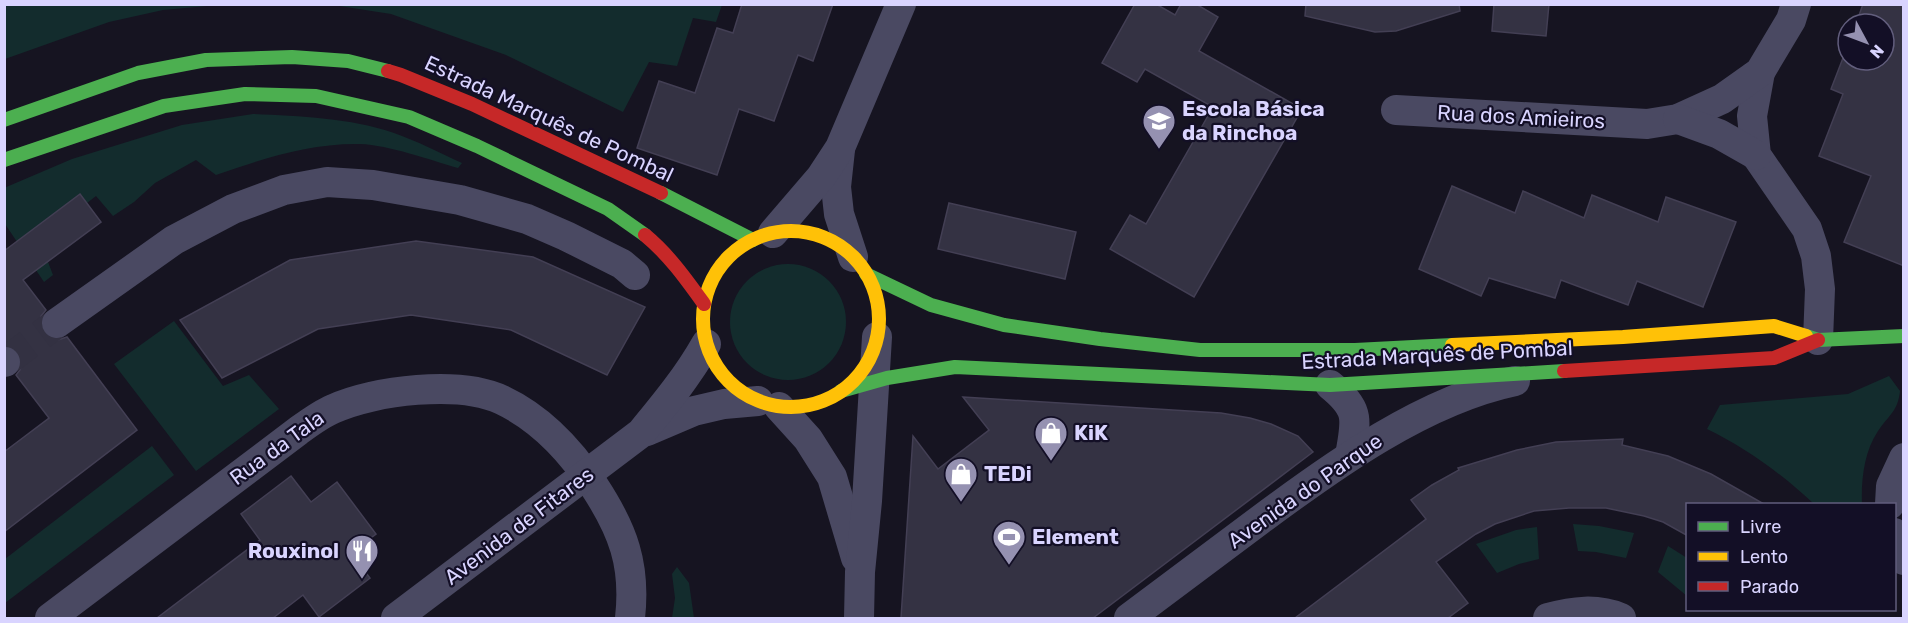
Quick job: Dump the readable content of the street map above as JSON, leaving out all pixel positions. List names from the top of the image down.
{
  "streets": {
    "street": [
      "Rua dos Amieiros",
      "Estrada Marquês de Pombal",
      "Rua da Tala",
      "Avenida do Parque",
      "Avenida de Fitares"
    ]
  },
  "crossings": [
    ["Estrada Marquês de Pombal", "Avenida do Parque"],
    ["Estrada Marquês de Pombal", "Avenida de Fitares"],
    ["Rua da Tala", "Avenida de Fitares"]
  ],
  "places": {
    "school or university": ["Escola Básica da Rinchoa"],
    "shop": ["KiK", "TEDi"],
    "sports": ["Element"],
    "restaurant": ["Rouxinol"]
  },
  "legend": ["Livre", "Lento", "Parado"],
  "north": "bottom right"
}
